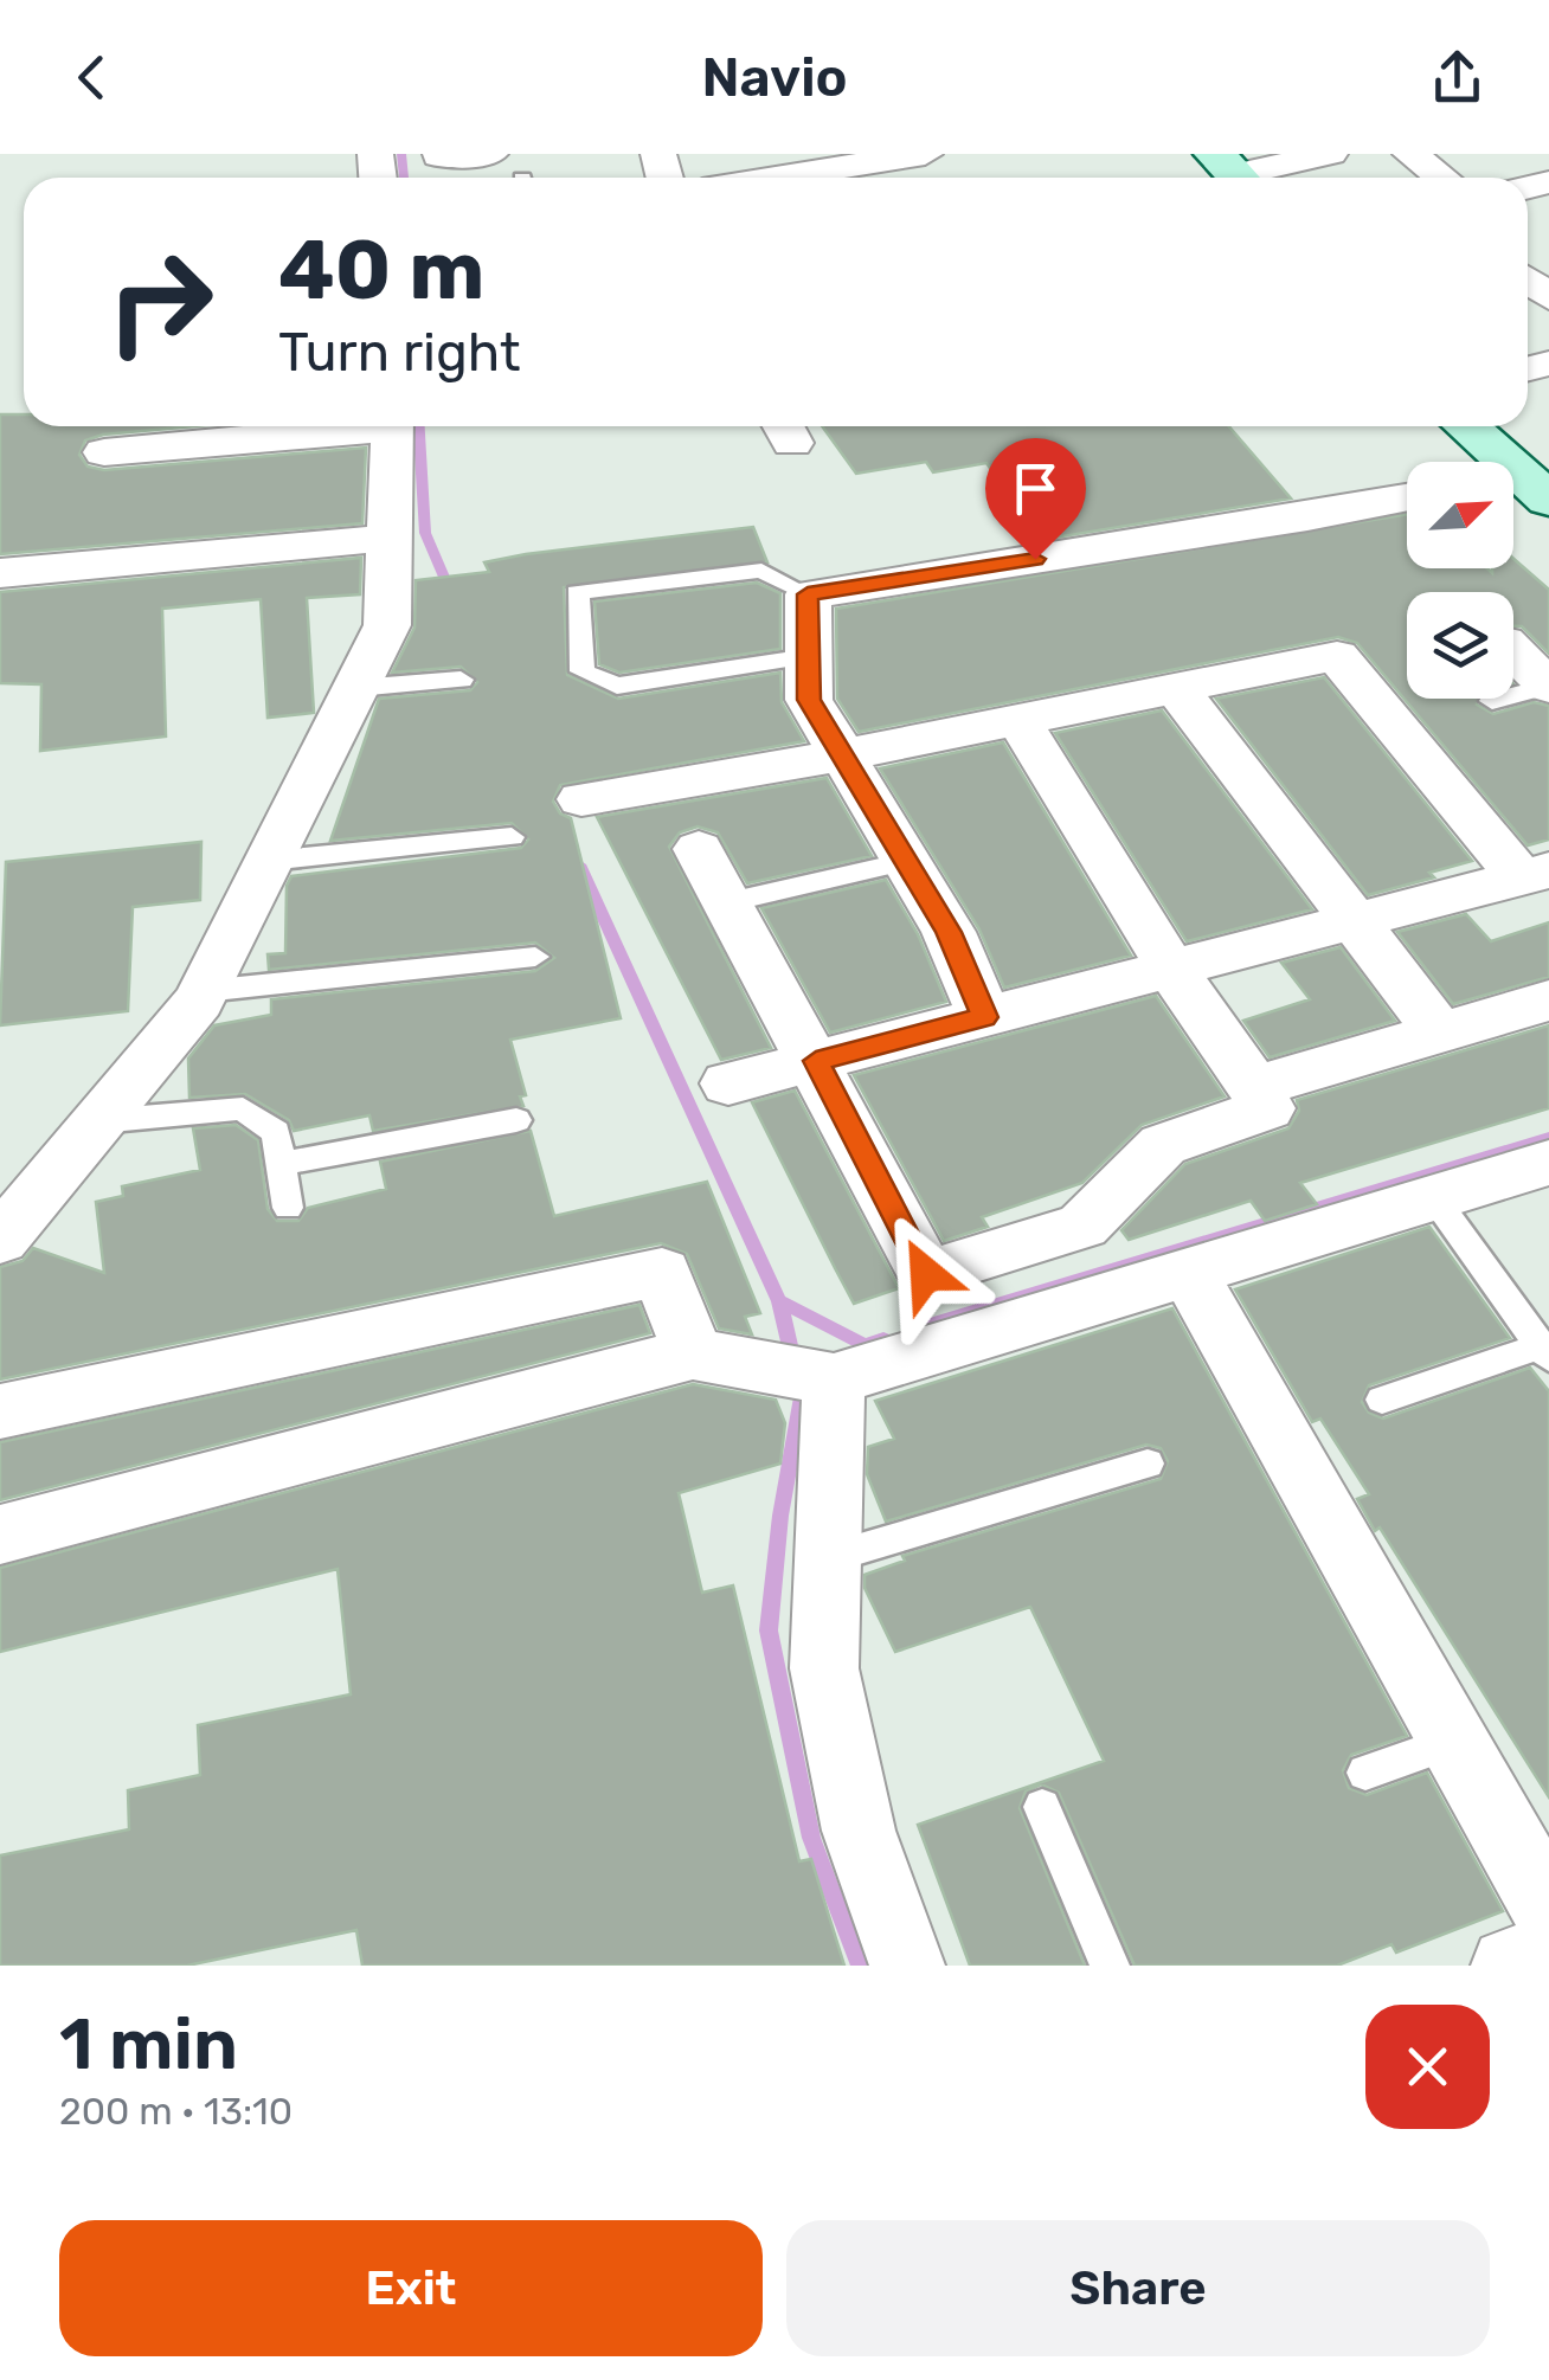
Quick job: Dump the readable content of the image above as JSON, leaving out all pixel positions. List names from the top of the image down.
{
  "north": "top right",
  "page": {
    "header": "Navio",
    "turn": ["40 m", "Turn right"],
    "heading": ["1 min", "200 m · 13:10"],
    "buttons": ["Exit", "Share"]
  }
}
